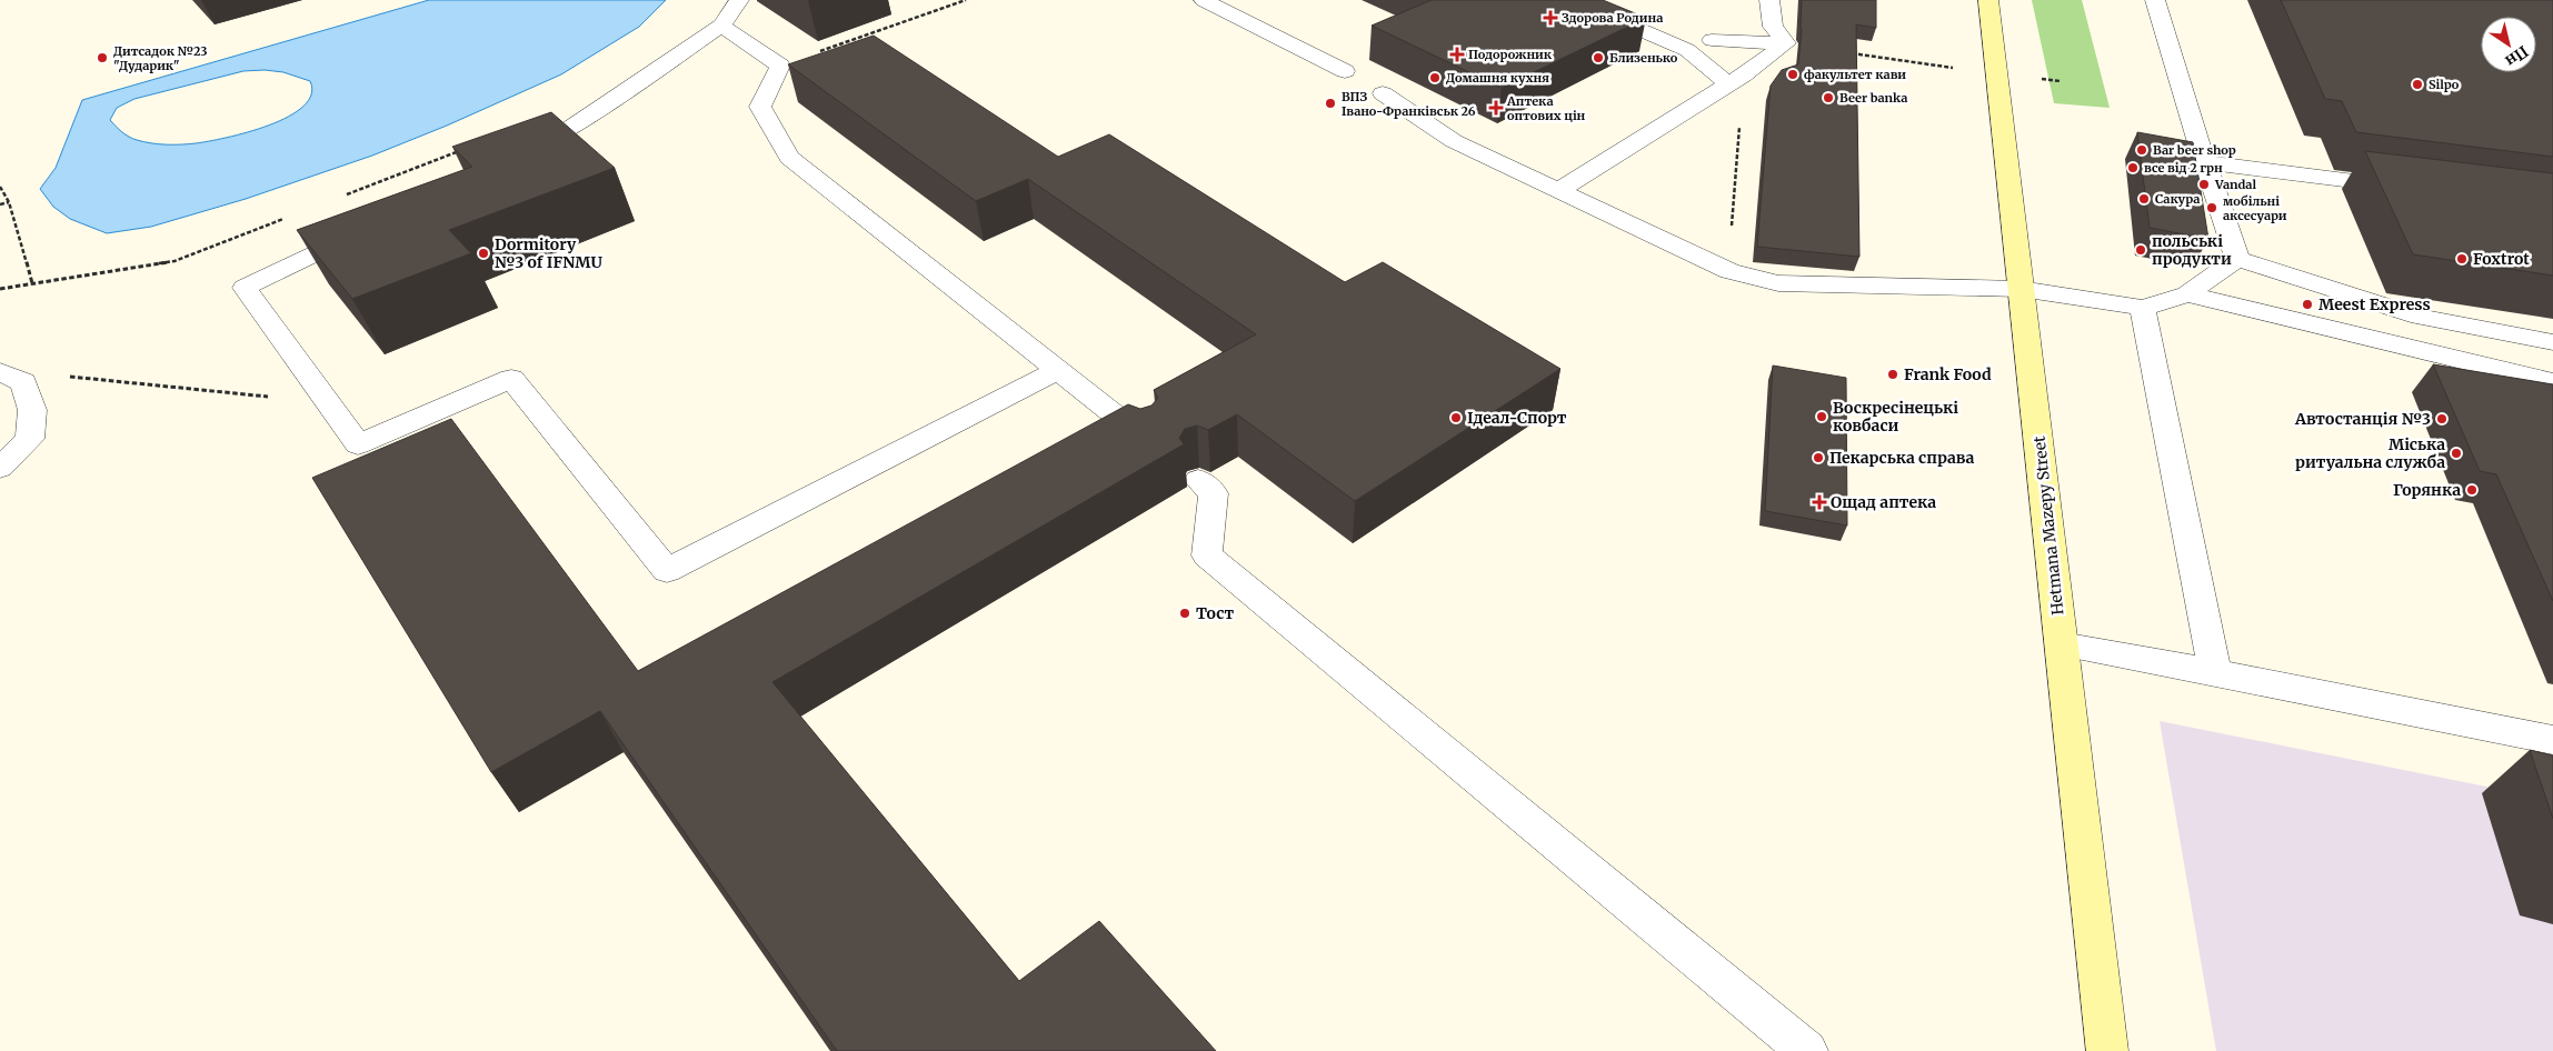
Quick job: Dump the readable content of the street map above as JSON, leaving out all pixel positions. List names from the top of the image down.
{
  "streets": {
    "main road": ["Hetmana Mazepy Street"]
  },
  "places": {
    "health": [
      "Здорова Родина",
      "Подорожник",
      "Аптека оптових цін",
      "Ощад аптека"
    ],
    "other": [
      "Дитсадок №23 \"Дударик\"",
      "Близенько",
      "факультет кави",
      "Домашня кухня",
      "Silpo",
      "Beer banka",
      "ВПЗ Івано-Франківськ 26",
      "Bar beer shop",
      "все від 2 грн",
      "Vandal",
      "Сакура",
      "мобільні аксесуари",
      "польські продукти",
      "Dormitory №3 of IFNMU",
      "Foxtrot",
      "Meest Express",
      "Frank Food",
      "Воскресінецькі ковбаси",
      "Ідеал-Спорт",
      "Автостанція №3",
      "Міська ритуальна служба",
      "Пекарська справа",
      "Горянка",
      "Тост"
    ]
  },
  "north": "bottom right"
}
